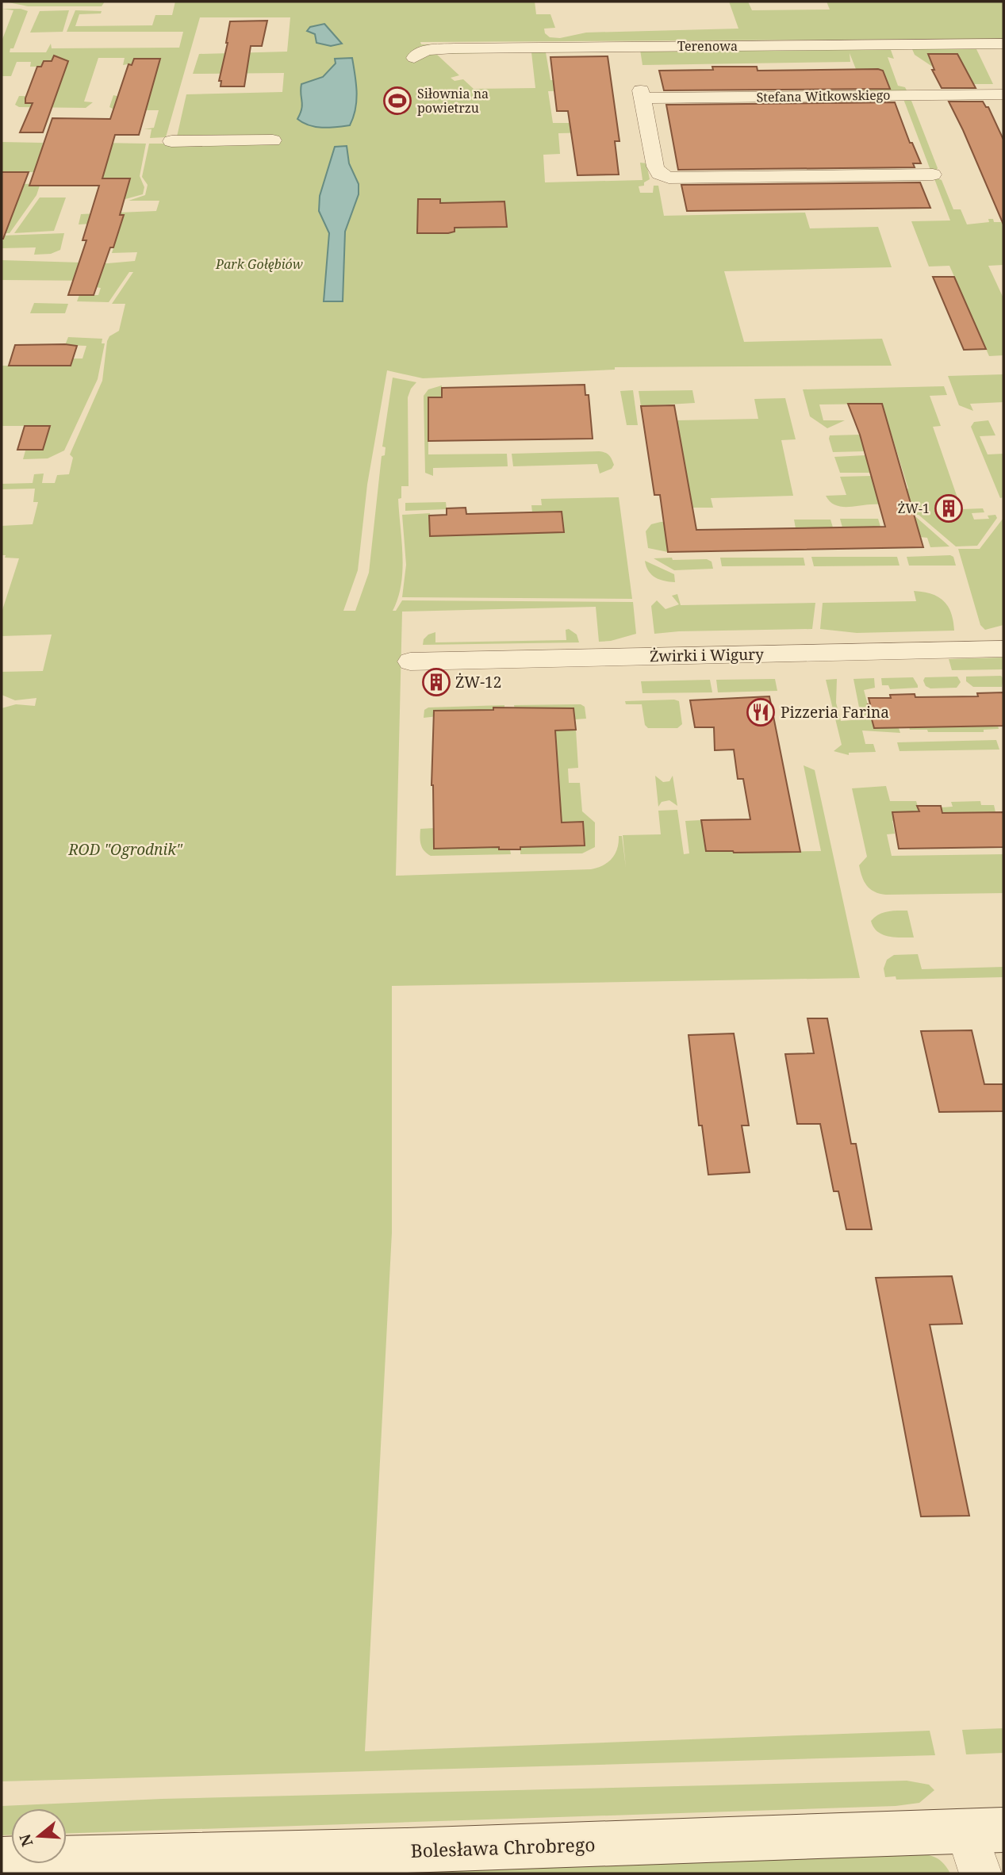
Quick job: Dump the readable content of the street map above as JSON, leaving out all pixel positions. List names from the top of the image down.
{
  "streets": {
    "street": [
      "Terenowa",
      "Stefana Witkowskiego",
      "Żwirki i Wigury",
      "Bolesława Chrobrego"
    ]
  },
  "parks": ["Park Gołębiów", "ROD \"Ogrodnik\""],
  "places": {
    "sports": ["Siłownia na powietrzu"],
    "building": ["ŻW-1", "ŻW-12"],
    "restaurant": ["Pizzeria Farina"]
  },
  "north": "left"
}
